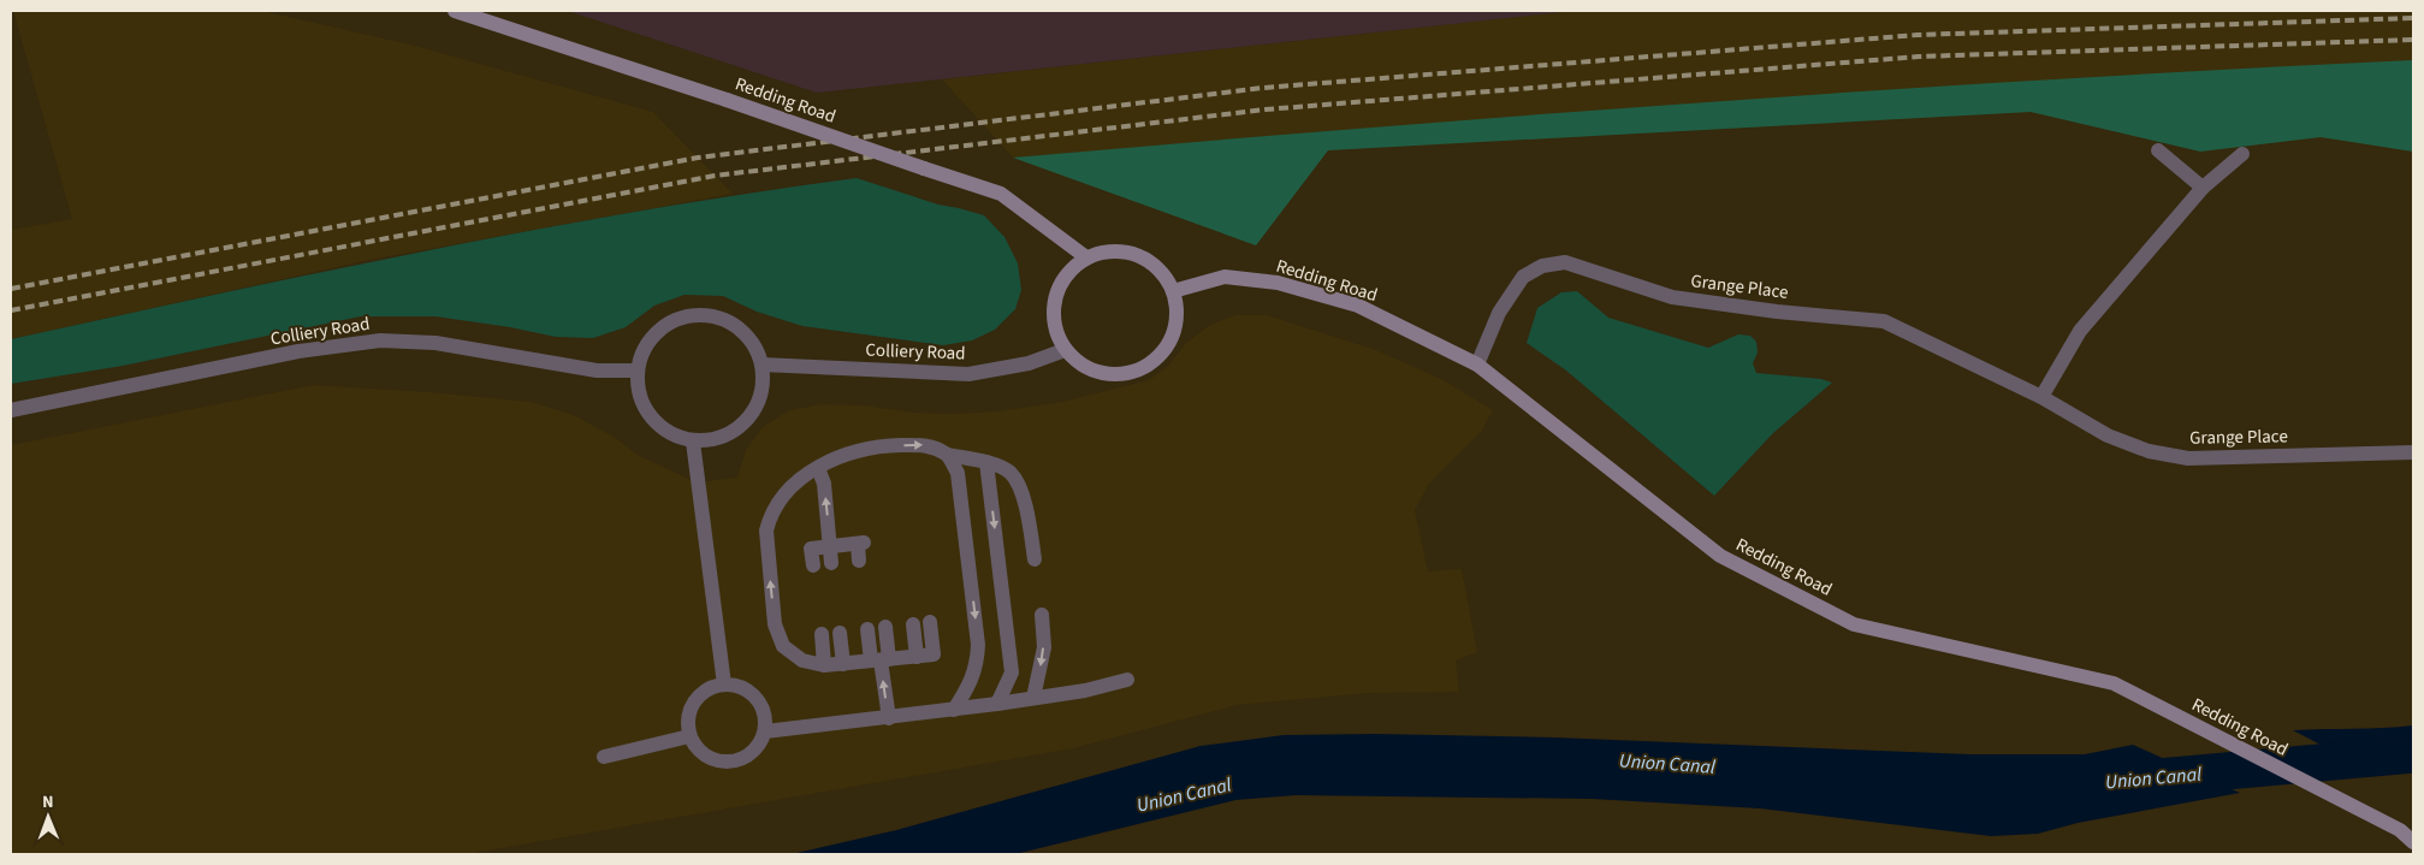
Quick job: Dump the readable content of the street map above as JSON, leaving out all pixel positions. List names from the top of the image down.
{
  "streets": {
    "main road": ["Redding Road"],
    "street": ["Grange Place", "Colliery Road"]
  },
  "crossings": [
    ["Redding Road", "Grange Place"],
    ["Redding Road", "Colliery Road"]
  ],
  "water": ["Union Canal"],
  "north": "top"
}
